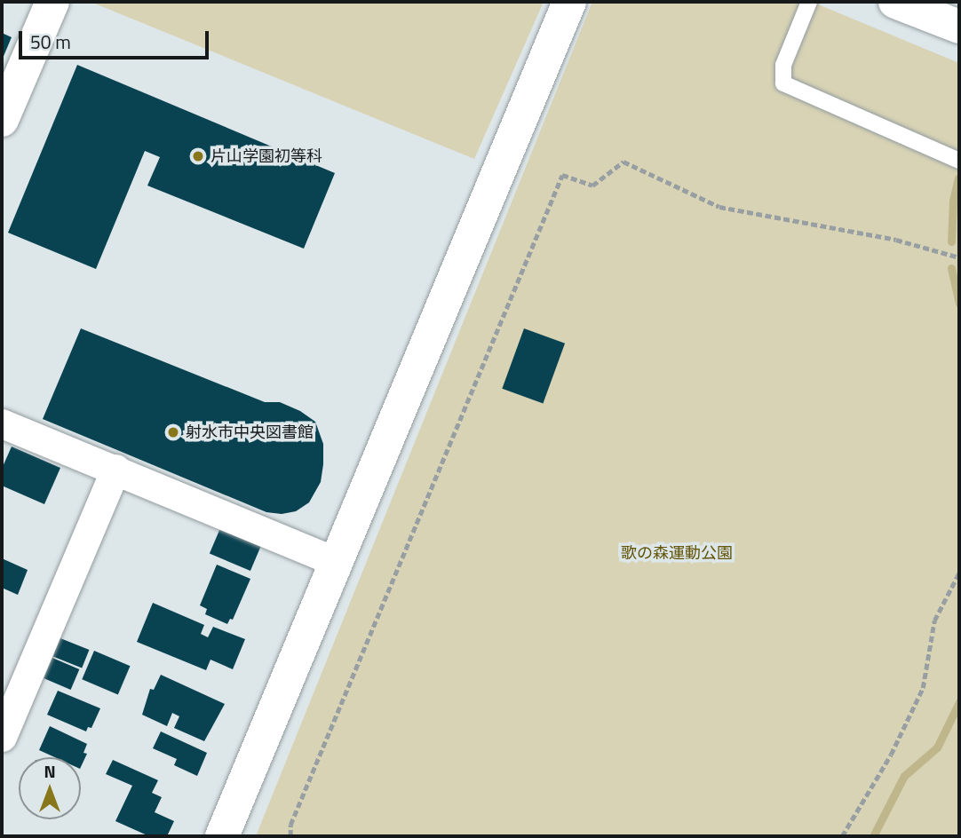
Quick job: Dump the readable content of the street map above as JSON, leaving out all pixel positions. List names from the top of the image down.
{
  "parks": ["歌の森運動公園"],
  "places": ["片山学園初等科", "射水市中央図書館"],
  "scale_bar": "50 m",
  "north": "top"
}
